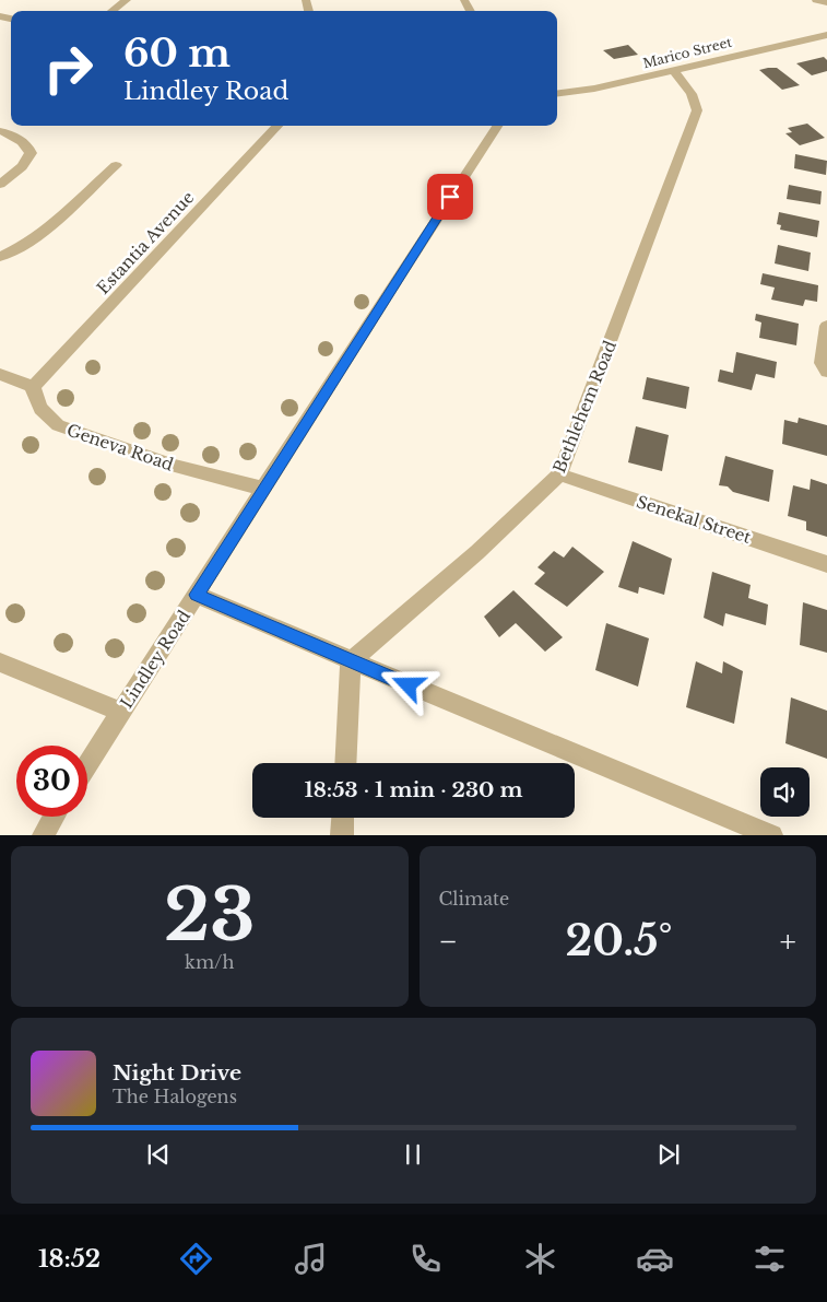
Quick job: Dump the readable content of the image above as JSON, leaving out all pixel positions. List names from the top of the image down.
{
  "streets": {
    "street": [
      "Marico Street",
      "Estantia Avenue",
      "Bethlehem Road",
      "Geneva Road",
      "Senekal Street",
      "Lindley Road"
    ]
  },
  "crossings": [
    ["Marico Street", "Bethlehem Road"],
    ["Estantia Avenue", "Geneva Road"],
    ["Bethlehem Road", "Senekal Street"],
    ["Geneva Road", "Lindley Road"]
  ],
  "page": {
    "turn": ["60 m", "Lindley Road"],
    "limit": "30",
    "trip": "18:53 · 1 min · 230 m",
    "tile": [
      ["23", "km/h"],
      "Climate"
    ],
    "heat": ["−", "20.5°", "+"],
    "song": ["Night Drive", "The Halogens"],
    "tabs": "18:52"
  }
}
